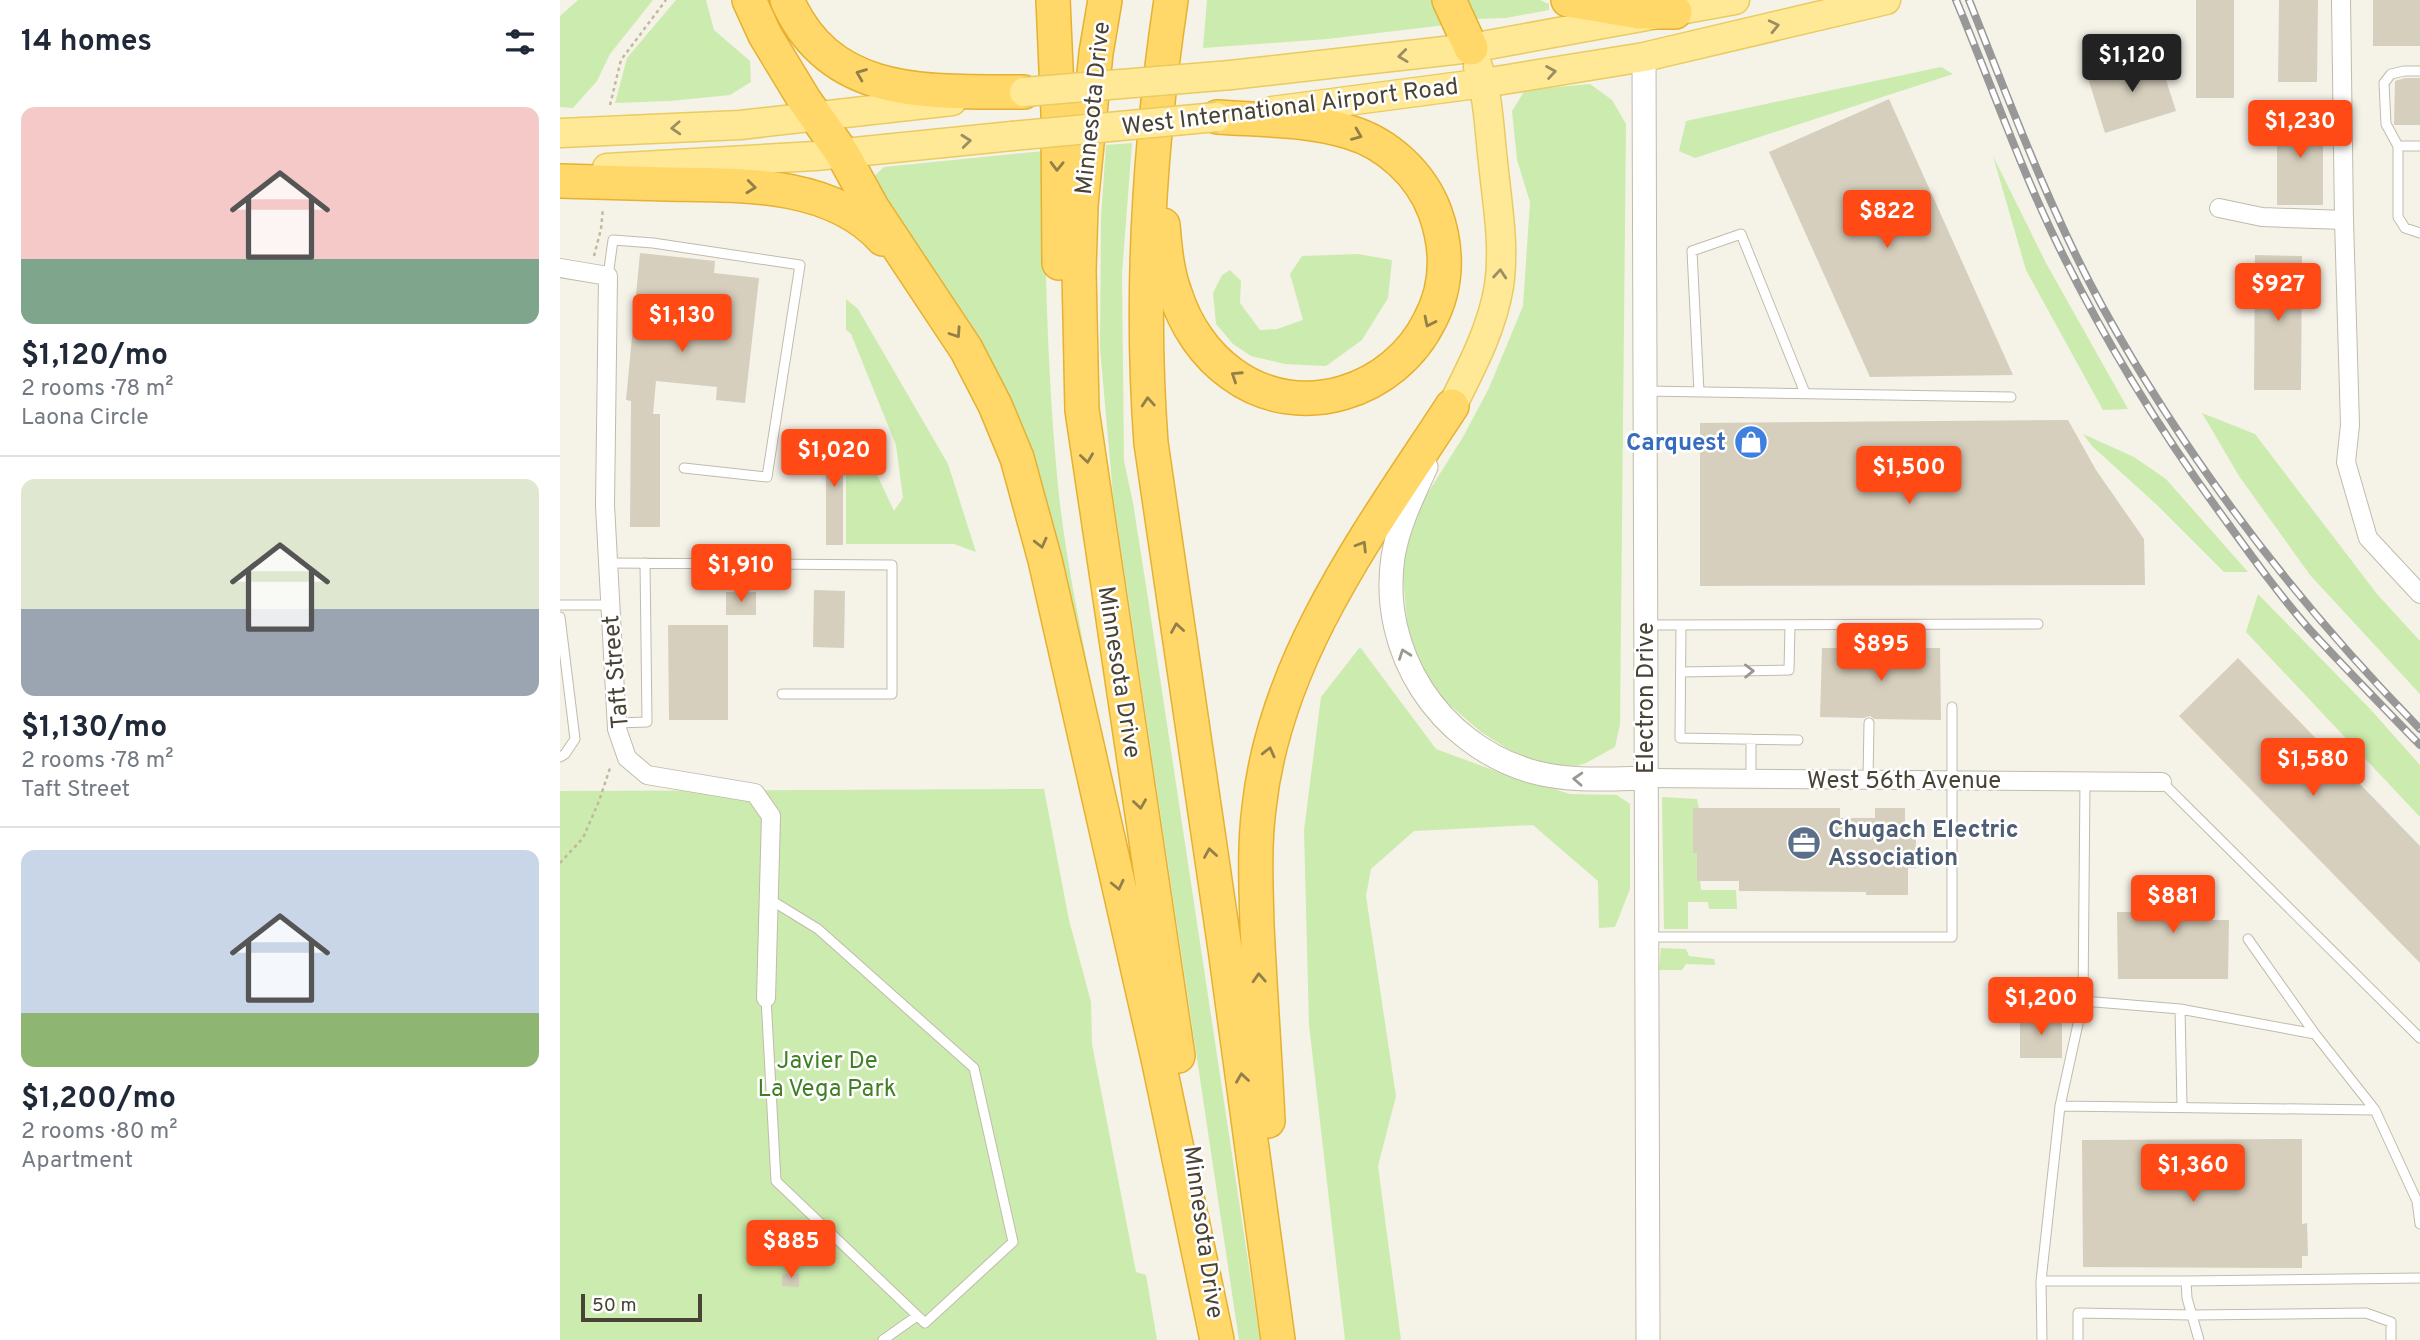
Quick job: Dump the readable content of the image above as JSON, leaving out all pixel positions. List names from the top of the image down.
{
  "streets": {
    "highway": ["Minnesota Drive"],
    "main road": ["West International Airport Road"],
    "street": ["Taft Street", "Electron Drive", "West 56th Avenue"]
  },
  "crossings": [
    ["West International Airport Road", "Electron Drive"],
    ["Electron Drive", "West 56th Avenue"]
  ],
  "parks": ["Javier De La Vega Park"],
  "places": {
    "shop": ["Carquest"],
    "office": ["Chugach Electric Association"]
  },
  "scale_bar": "50 m",
  "page": {
    "heading": "14 homes",
    "price": [
      "$1,120",
      "$1,230",
      "$822",
      "$927",
      "$1,130",
      "$1,020",
      "$1,500",
      "$1,910",
      "$895",
      "$1,580",
      "$881",
      "$1,200",
      "$1,360",
      "$885"
    ],
    "list": [
      {
        "name": "$1,120/mo",
        "note": "2 rooms · 78 m² · Laona Circle"
      },
      {
        "name": "$1,130/mo",
        "note": "2 rooms · 78 m² · Taft Street"
      },
      {
        "name": "$1,200/mo",
        "note": "2 rooms · 80 m² · Apartment"
      }
    ],
    "scale": "50 m"
  }
}
